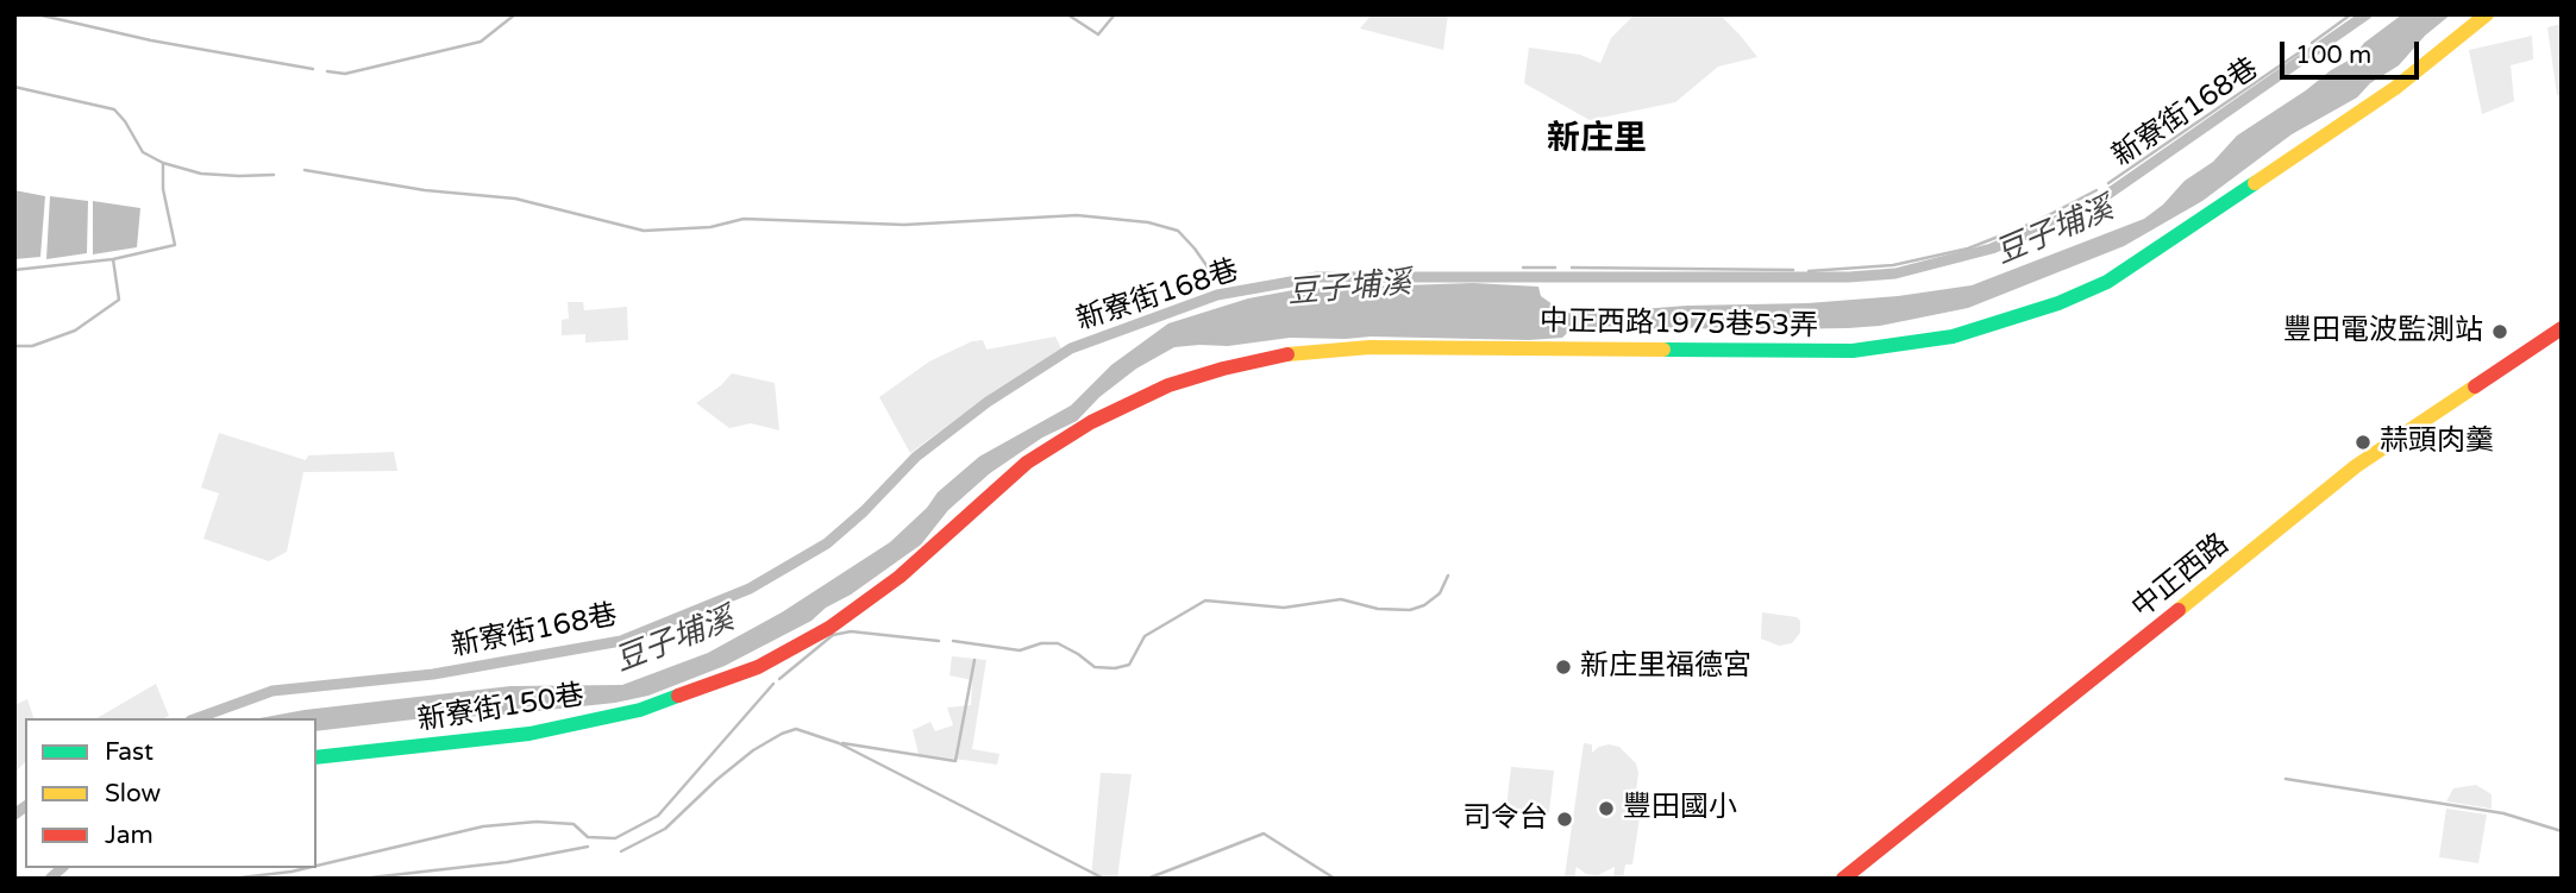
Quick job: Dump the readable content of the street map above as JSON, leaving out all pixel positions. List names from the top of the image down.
{
  "streets": {
    "street": [
      "新寮街168巷",
      "中正西路1975巷53弄",
      "中正西路",
      "新寮街150巷"
    ]
  },
  "crossings": [
    ["中正西路1975巷53弄", "新寮街150巷"]
  ],
  "districts": ["新庄里"],
  "water": ["豆子埔溪"],
  "places": [
    "豐田電波監測站",
    "蒜頭肉羹",
    "新庄里福德宮",
    "豐田國小",
    "司令台"
  ],
  "legend": ["Fast", "Slow", "Jam"],
  "scale_bar": "100 m"
}
